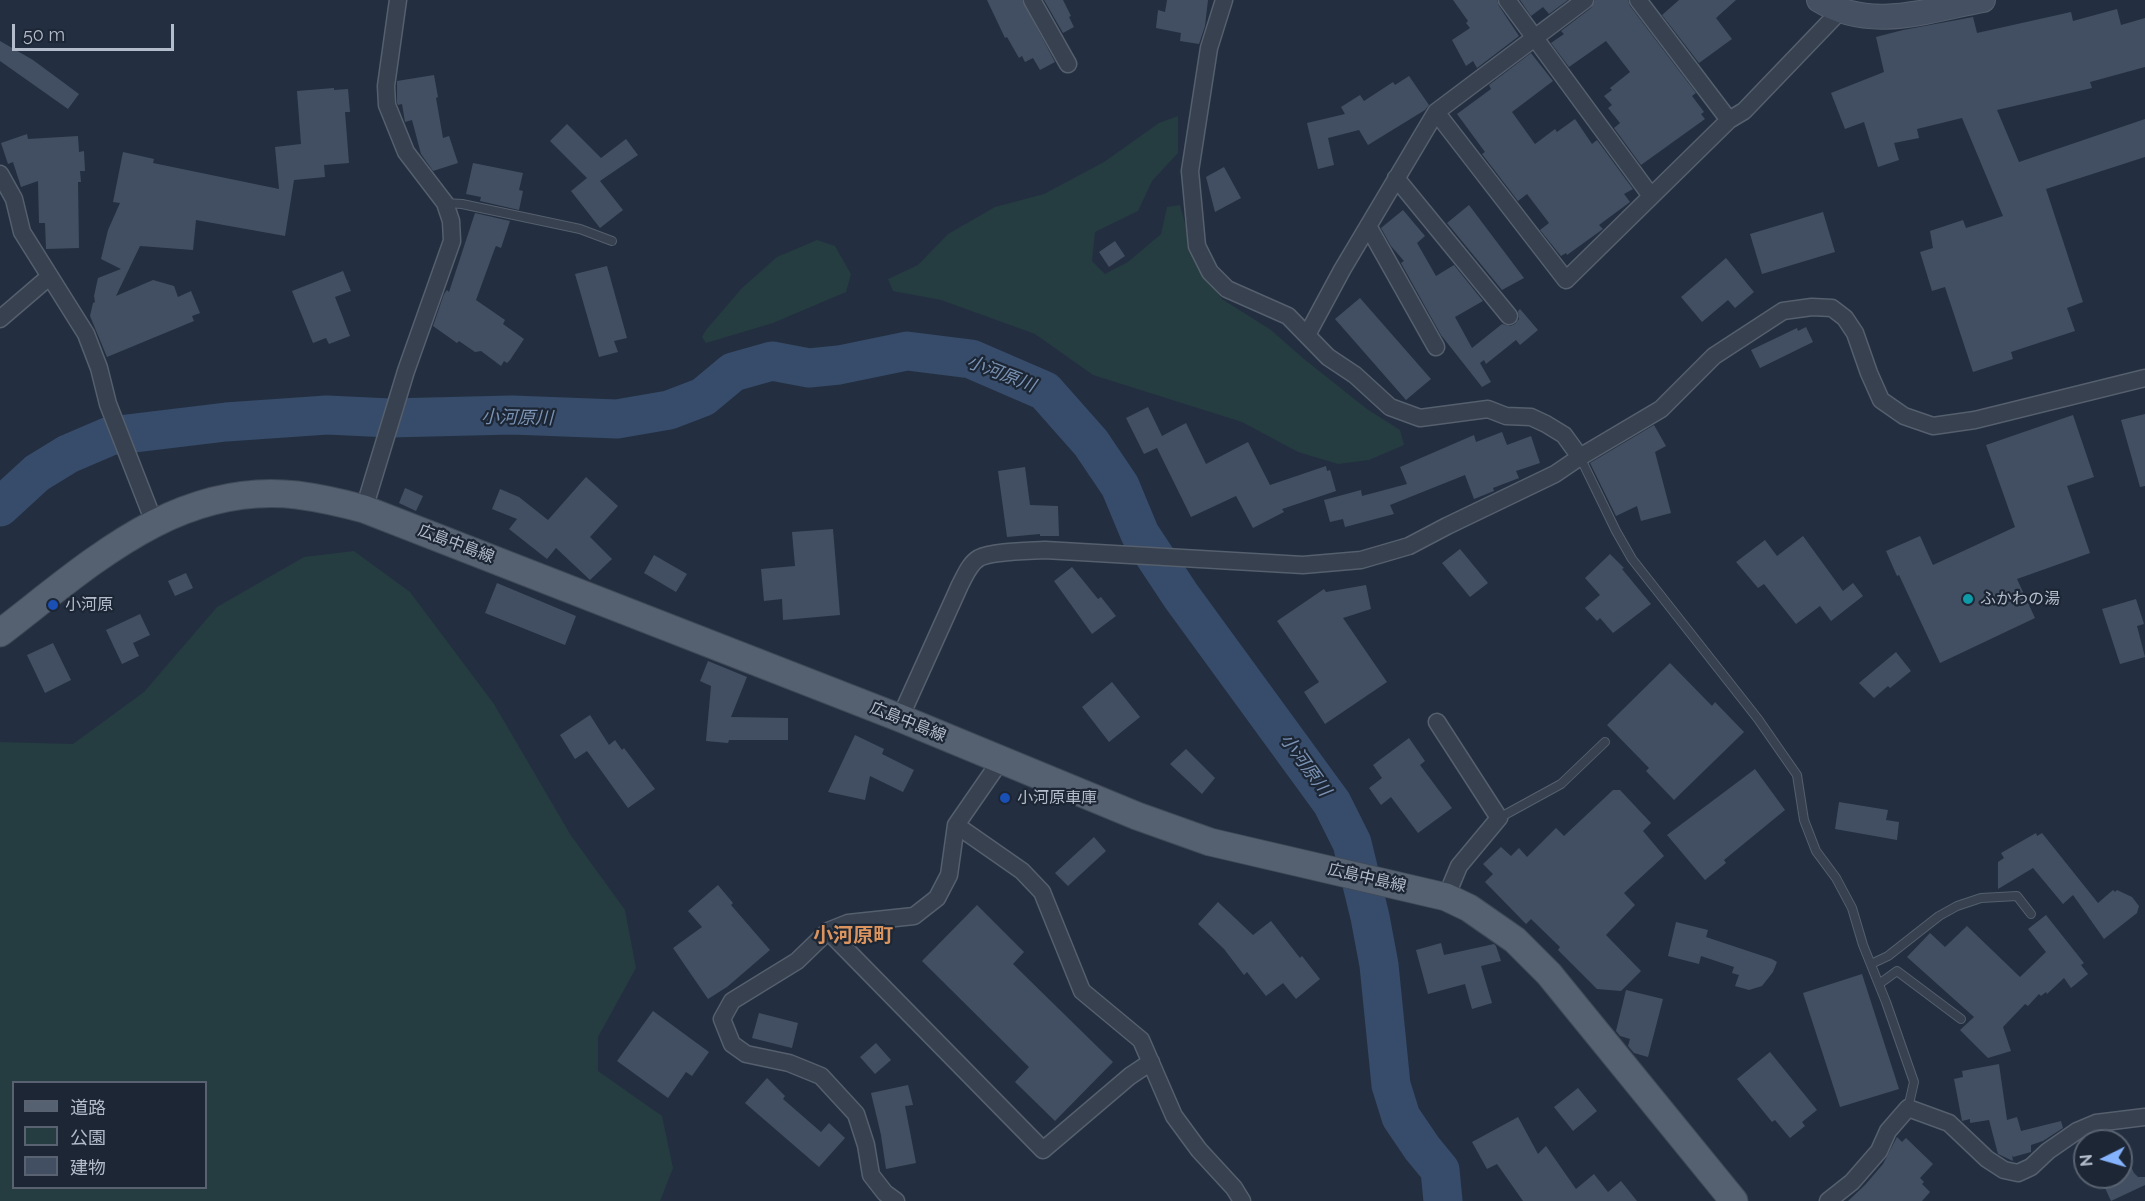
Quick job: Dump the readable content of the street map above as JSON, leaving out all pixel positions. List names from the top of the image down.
{
  "streets": {
    "main road": ["広島中島線"]
  },
  "districts": ["小河原町"],
  "water": ["小河原川"],
  "places": ["ふかわの湯", "小河原", "小河原車庫"],
  "legend": ["道路", "公園", "建物"],
  "scale_bar": "50 m",
  "north": "left"
}
